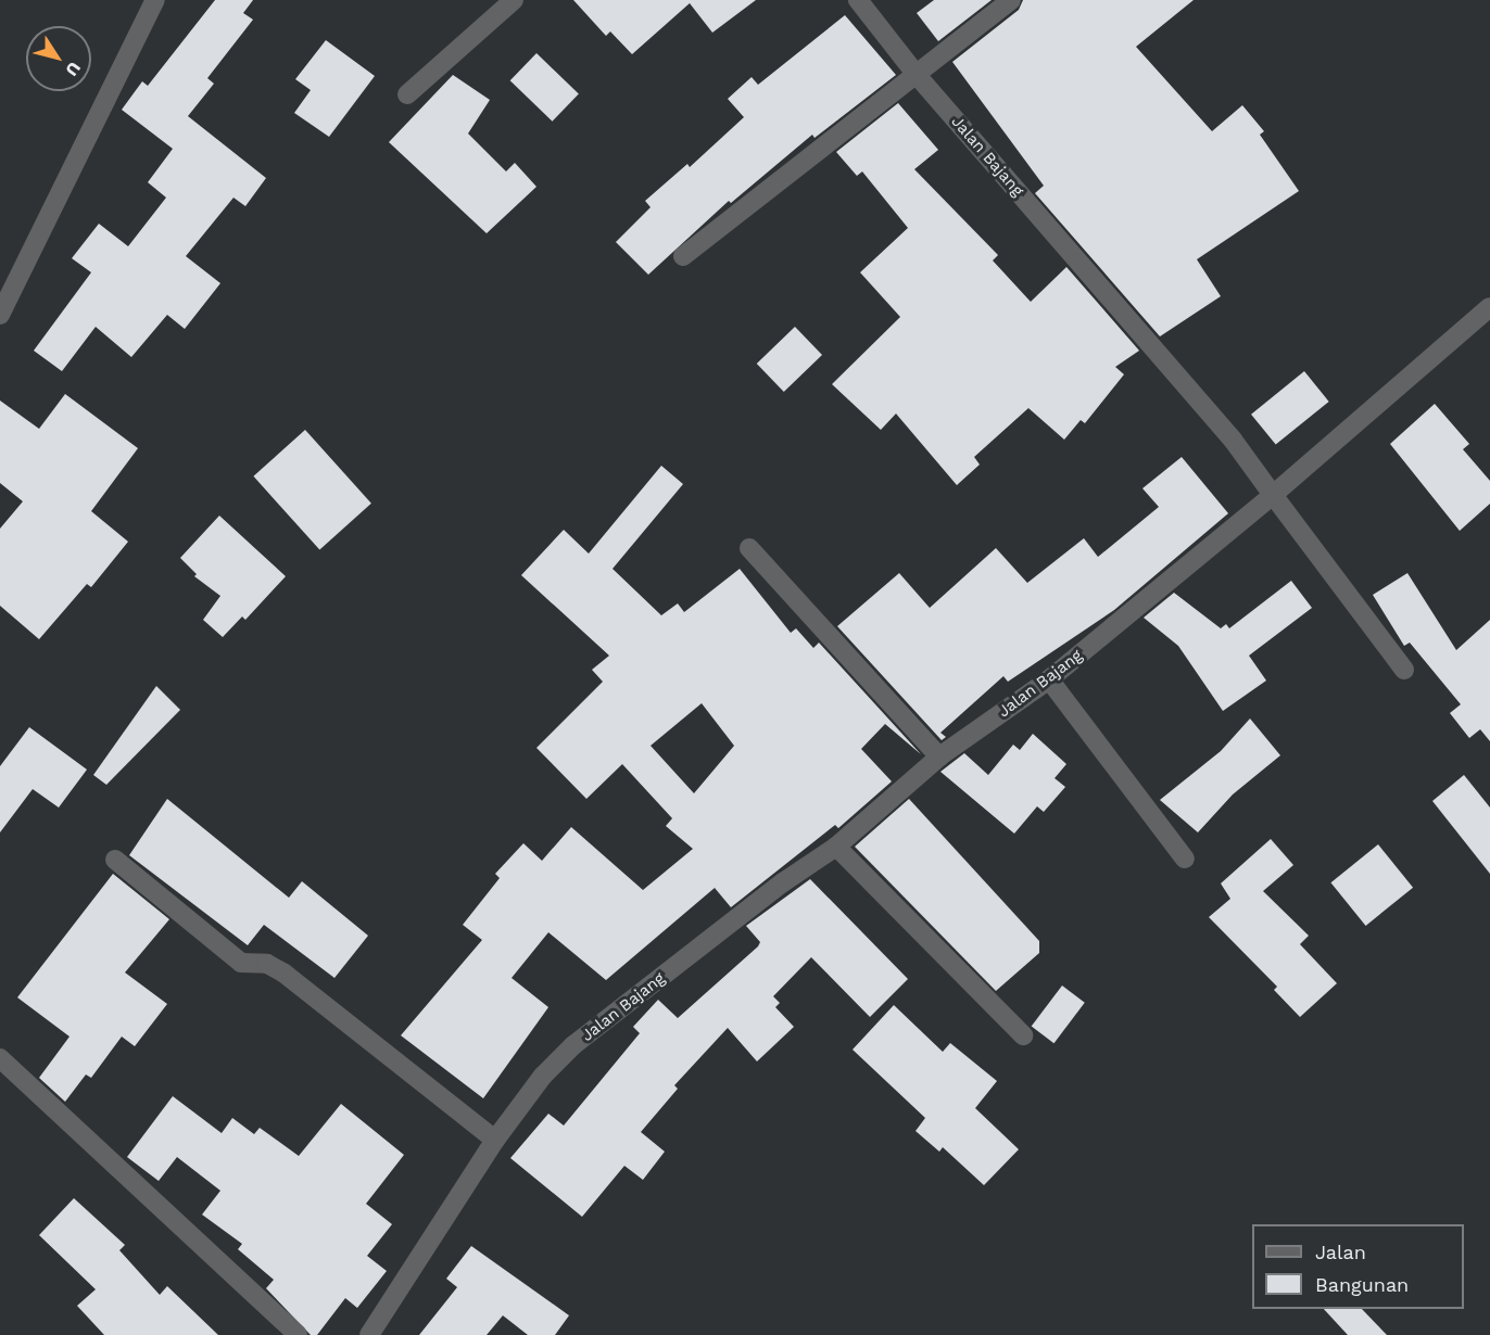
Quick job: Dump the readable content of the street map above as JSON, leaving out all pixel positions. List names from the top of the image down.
{
  "streets": {
    "street": ["Jalan Bajang"]
  },
  "legend": ["Jalan", "Bangunan"],
  "north": "bottom right"
}
